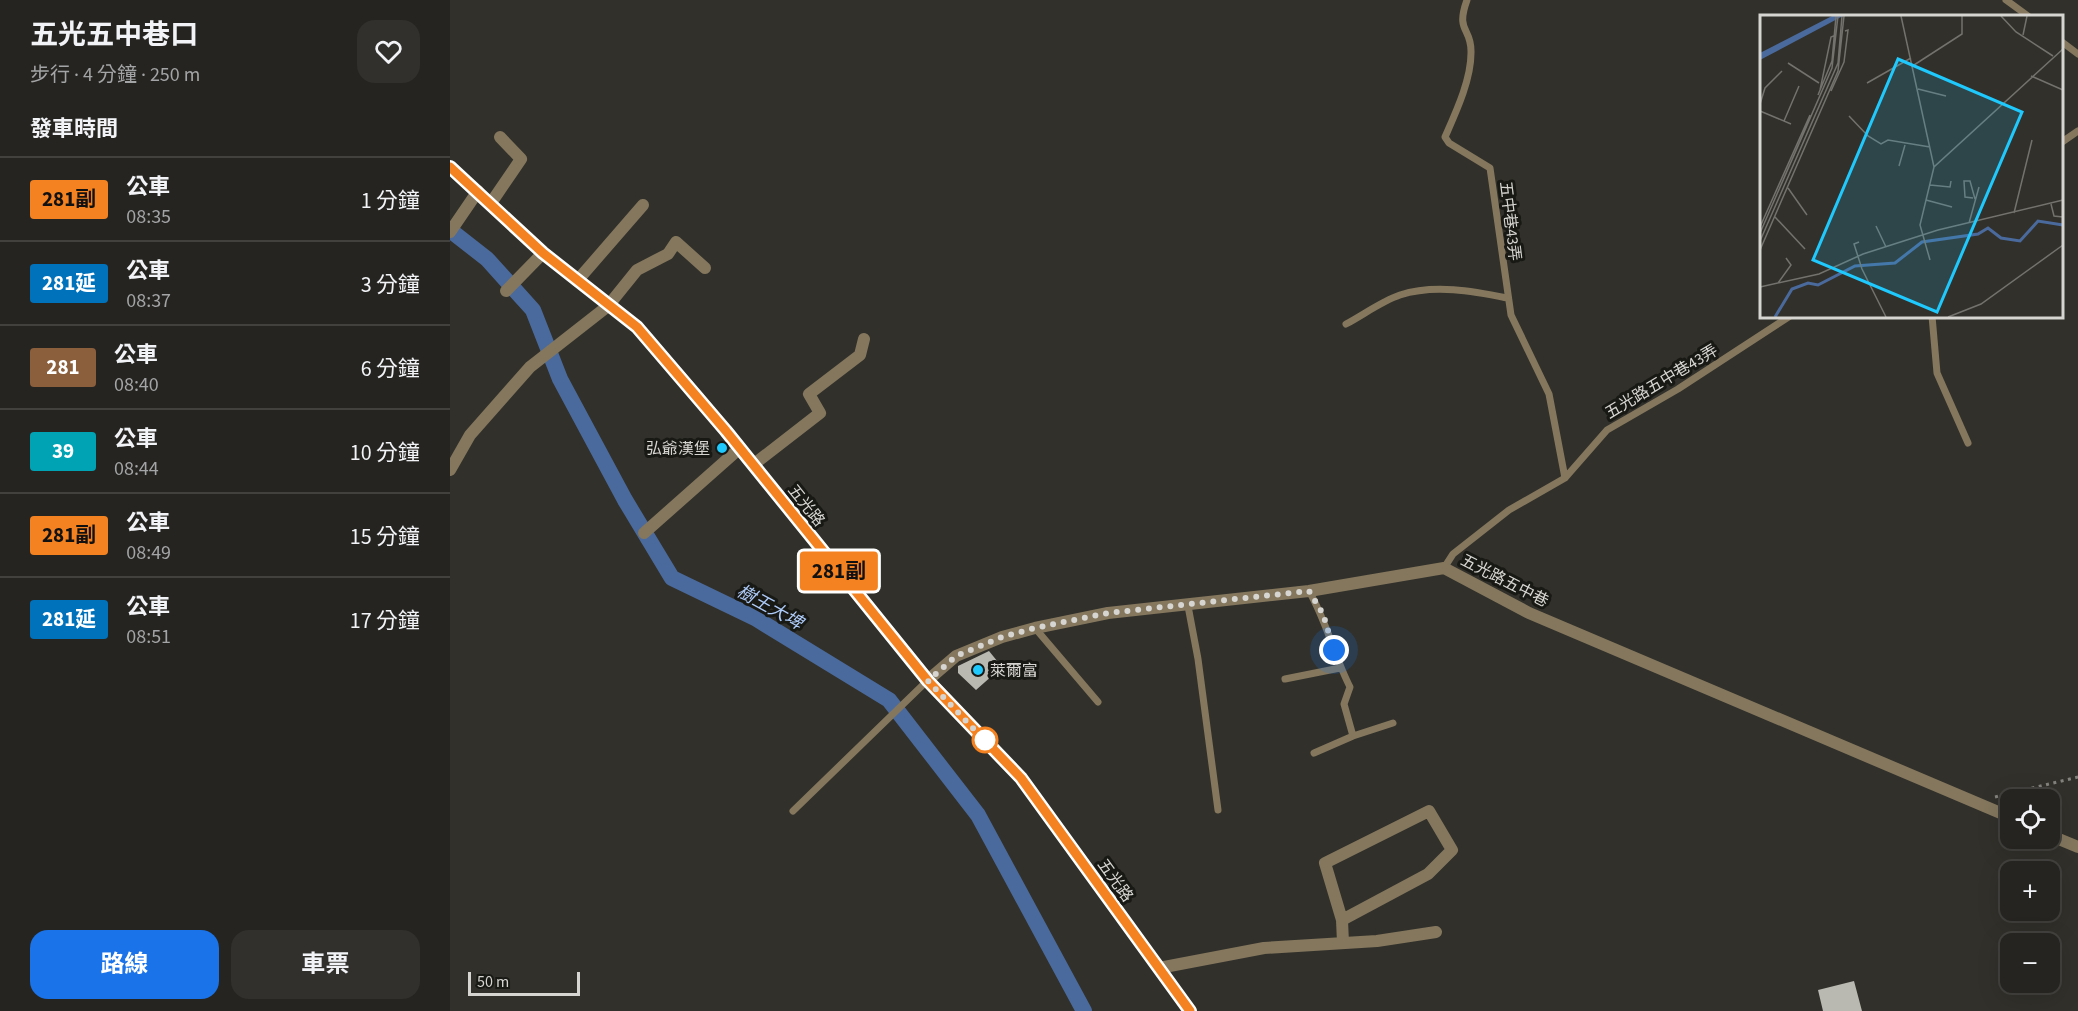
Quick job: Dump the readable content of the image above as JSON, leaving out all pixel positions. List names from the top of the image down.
{
  "streets": {
    "street": ["五光路", "五光路五中巷"],
    "lane": ["五中巷43弄", "五光路五中巷43弄"]
  },
  "crossings": [
    ["五中巷43弄", "五光路五中巷43弄"],
    ["五光路五中巷43弄", "五光路五中巷"],
    ["五光路", "五光路五中巷"]
  ],
  "water": ["樹王大埤"],
  "places": ["弘爺漢堡", "萊爾富"],
  "lines": ["bus line 281副"],
  "scale_bar": "50 m",
  "page": {
    "heading": [
      ["五光五中巷口", "步行 · 4 分鐘 · 250 m"],
      "發車時間"
    ],
    "on_map": "281副",
    "list": [
      {
        "mark": "281副",
        "name": "公車",
        "note": "08:35",
        "value": "1 分鐘"
      },
      {
        "mark": "281延",
        "name": "公車",
        "note": "08:37",
        "value": "3 分鐘"
      },
      {
        "mark": "281",
        "name": "公車",
        "note": "08:40",
        "value": "6 分鐘"
      },
      {
        "mark": "39",
        "name": "公車",
        "note": "08:44",
        "value": "10 分鐘"
      },
      {
        "mark": "281副",
        "name": "公車",
        "note": "08:49",
        "value": "15 分鐘"
      },
      {
        "mark": "281延",
        "name": "公車",
        "note": "08:51",
        "value": "17 分鐘"
      }
    ],
    "map_buttons": ["+", "−"],
    "buttons": ["路線", "車票"],
    "scale": "50 m"
  }
}
